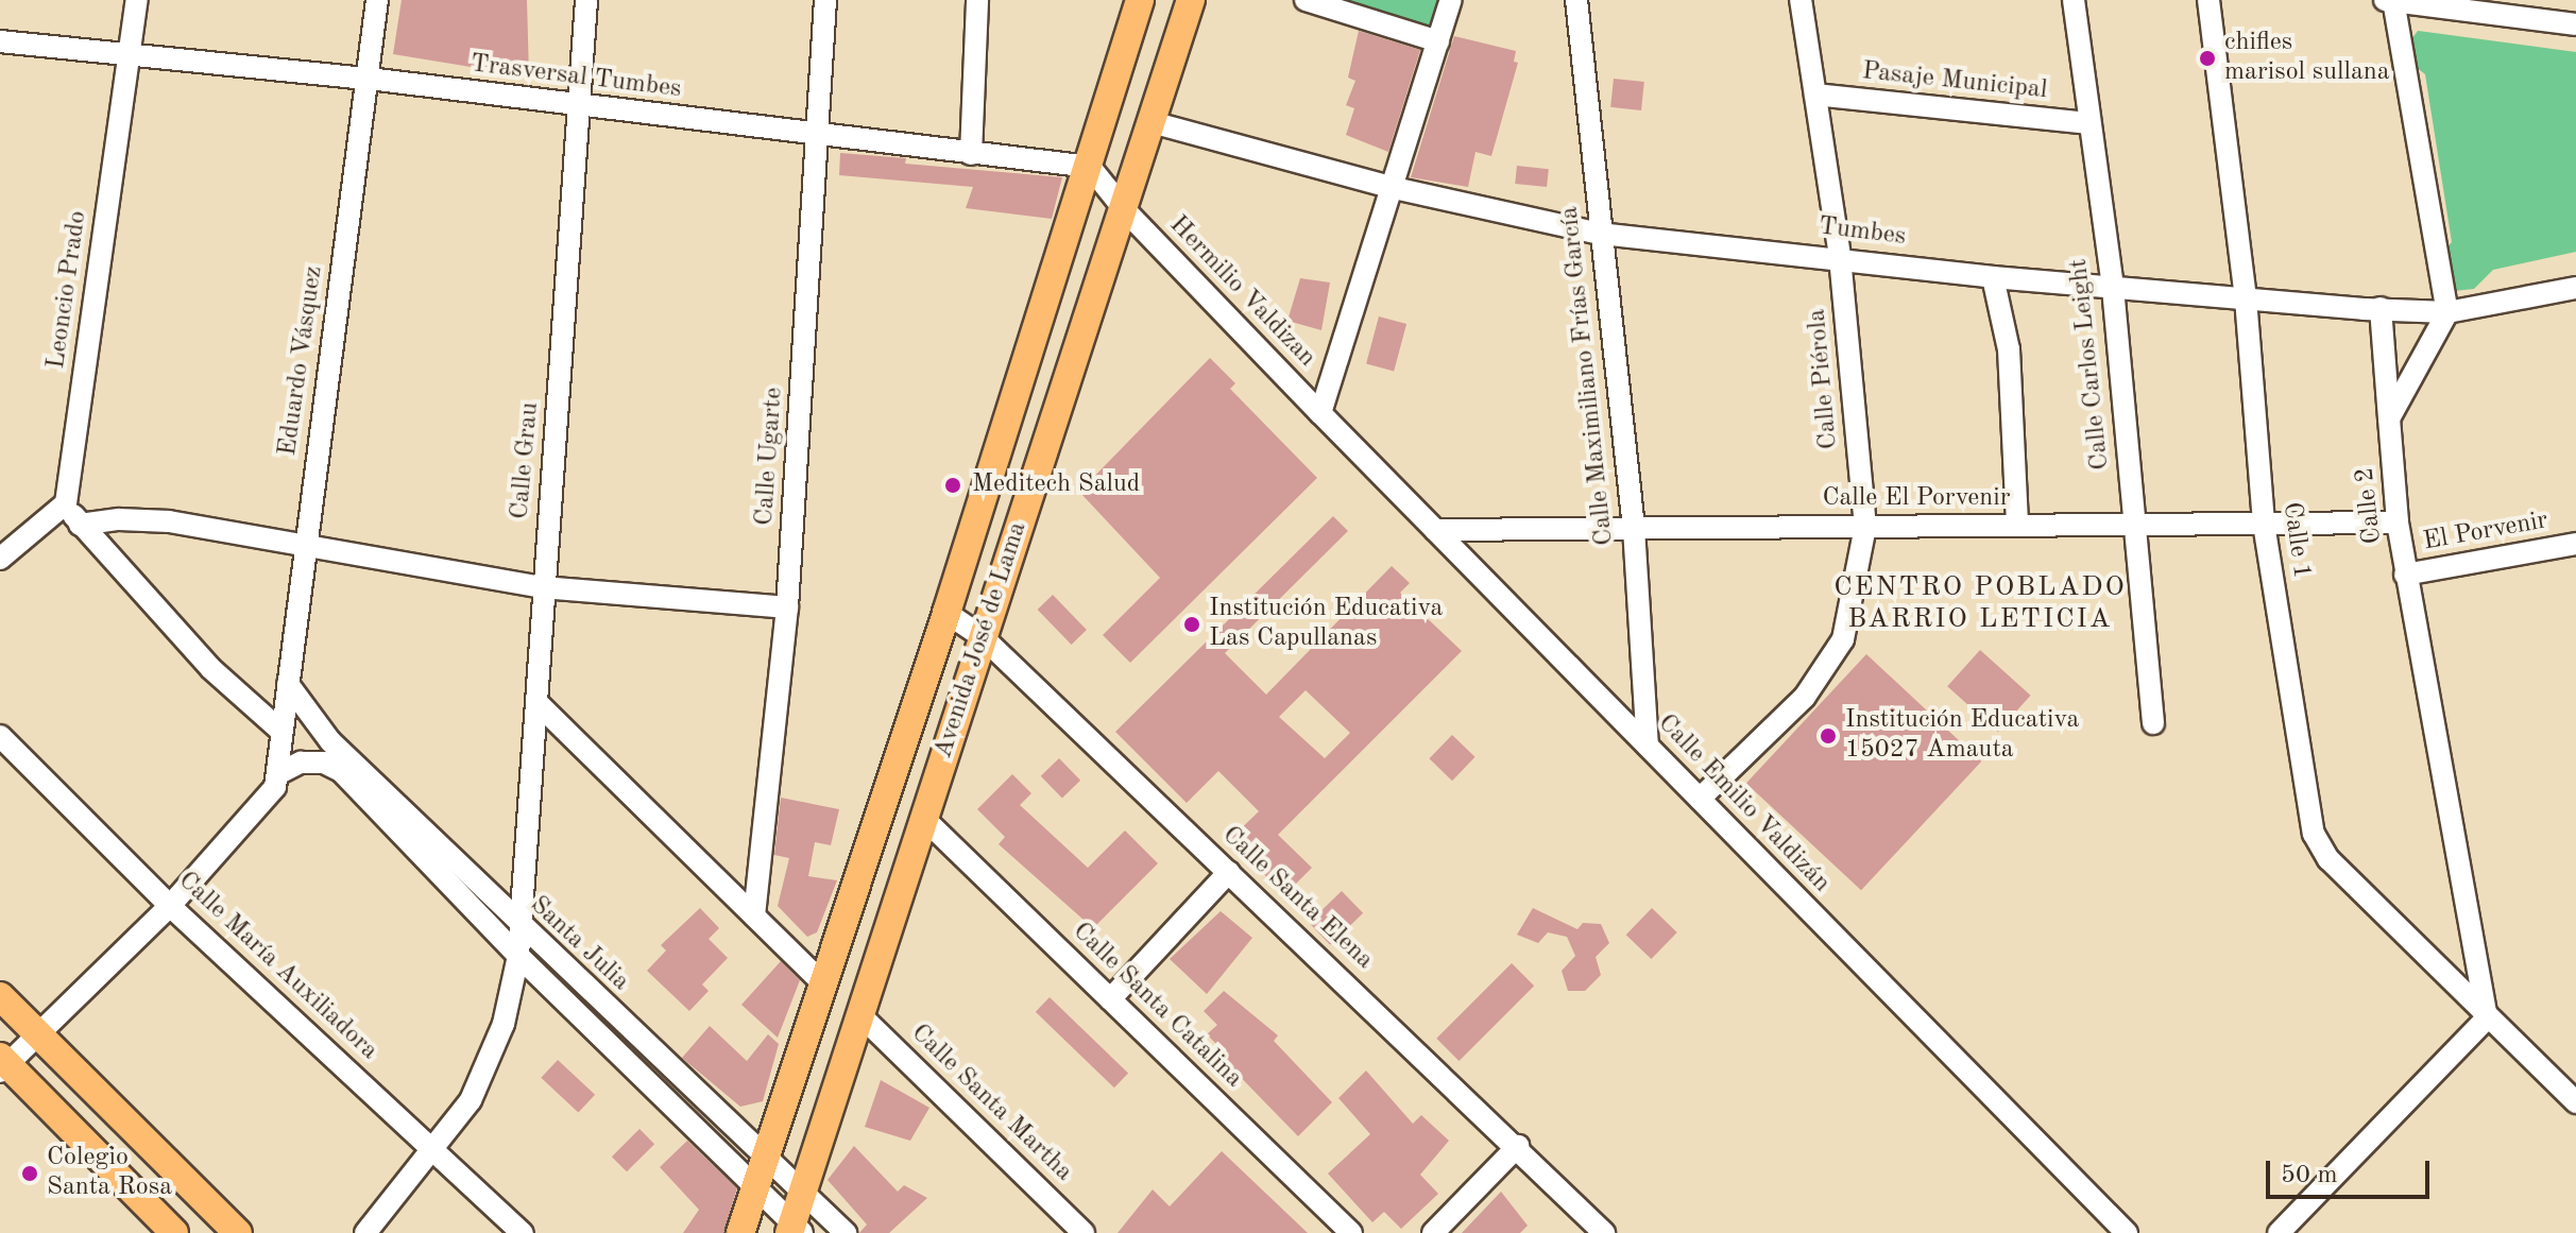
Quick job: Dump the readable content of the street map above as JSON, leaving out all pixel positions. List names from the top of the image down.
{
  "streets": {
    "main road": ["Avenida José de Lama"],
    "street": [
      "Trasversal Tumbes",
      "Pasaje Municipal",
      "Tumbes",
      "Leoncio Prado",
      "Hermilio Valdizan",
      "Eduardo Vásquez",
      "Calle Carlos Leight",
      "Calle Maximiliano Frías García",
      "Calle Piérola",
      "Calle Ugarte",
      "Calle Grau",
      "Calle El Porvenir",
      "Calle 2",
      "El Porvenir",
      "Calle 1",
      "Calle Emilio Valdizán",
      "Calle Santa Elena",
      "Santa Julia",
      "Calle María Auxiliadora",
      "Calle Santa Catalina",
      "Calle Santa Martha"
    ]
  },
  "crossings": [
    ["Trasversal Tumbes", "Leoncio Prado"],
    ["Trasversal Tumbes", "Eduardo Vásquez"],
    ["Trasversal Tumbes", "Calle Ugarte"],
    ["Trasversal Tumbes", "Calle Grau"],
    ["Trasversal Tumbes", "Avenida José de Lama"],
    ["Pasaje Municipal", "Calle Carlos Leight"],
    ["Pasaje Municipal", "Calle Piérola"],
    ["Tumbes", "Calle Carlos Leight"],
    ["Tumbes", "Calle Maximiliano Frías García"],
    ["Tumbes", "Calle Piérola"],
    ["Tumbes", "Calle 2"],
    ["Tumbes", "Calle 1"],
    ["Tumbes", "Avenida José de Lama"],
    ["Hermilio Valdizan", "Avenida José de Lama"],
    ["Hermilio Valdizan", "Calle Emilio Valdizán"],
    ["Eduardo Vásquez", "Santa Julia"],
    ["Calle Carlos Leight", "Calle El Porvenir"],
    ["Calle Maximiliano Frías García", "Calle El Porvenir"],
    ["Calle Maximiliano Frías García", "Calle Emilio Valdizán"],
    ["Calle Piérola", "Calle El Porvenir"],
    ["Calle Piérola", "Calle Emilio Valdizán"],
    ["Calle Grau", "Santa Julia"],
    ["Calle Grau", "Calle María Auxiliadora"],
    ["Calle El Porvenir", "Calle 2"],
    ["Calle El Porvenir", "Calle 1"],
    ["Calle El Porvenir", "Calle Emilio Valdizán"],
    ["Calle 2", "El Porvenir"],
    ["Calle 2", "Calle 1"],
    ["Avenida José de Lama", "Calle Santa Elena"],
    ["Avenida José de Lama", "Santa Julia"],
    ["Avenida José de Lama", "Calle Santa Catalina"],
    ["Avenida José de Lama", "Calle Santa Martha"]
  ],
  "districts": ["CENTRO POBLADO BARRIO LETICIA"],
  "places": [
    "chifles marisol sullana",
    "Meditech Salud",
    "Institución Educativa Las Capullanas",
    "Institución Educativa 15027 Amauta",
    "Colegio Santa Rosa"
  ],
  "scale_bar": "50 m"
}
